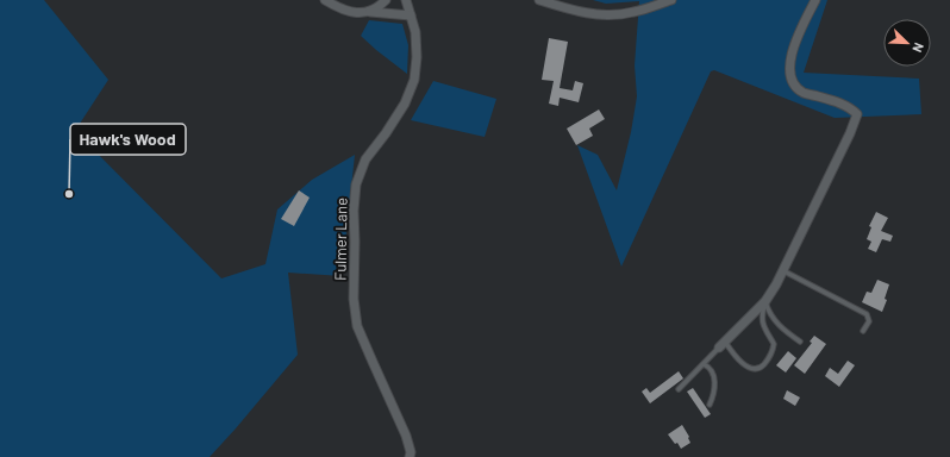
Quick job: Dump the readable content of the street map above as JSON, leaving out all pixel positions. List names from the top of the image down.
{
  "streets": {
    "street": ["Fulmer Lane"]
  },
  "places": ["Hawk's Wood"],
  "north": "bottom right"
}
